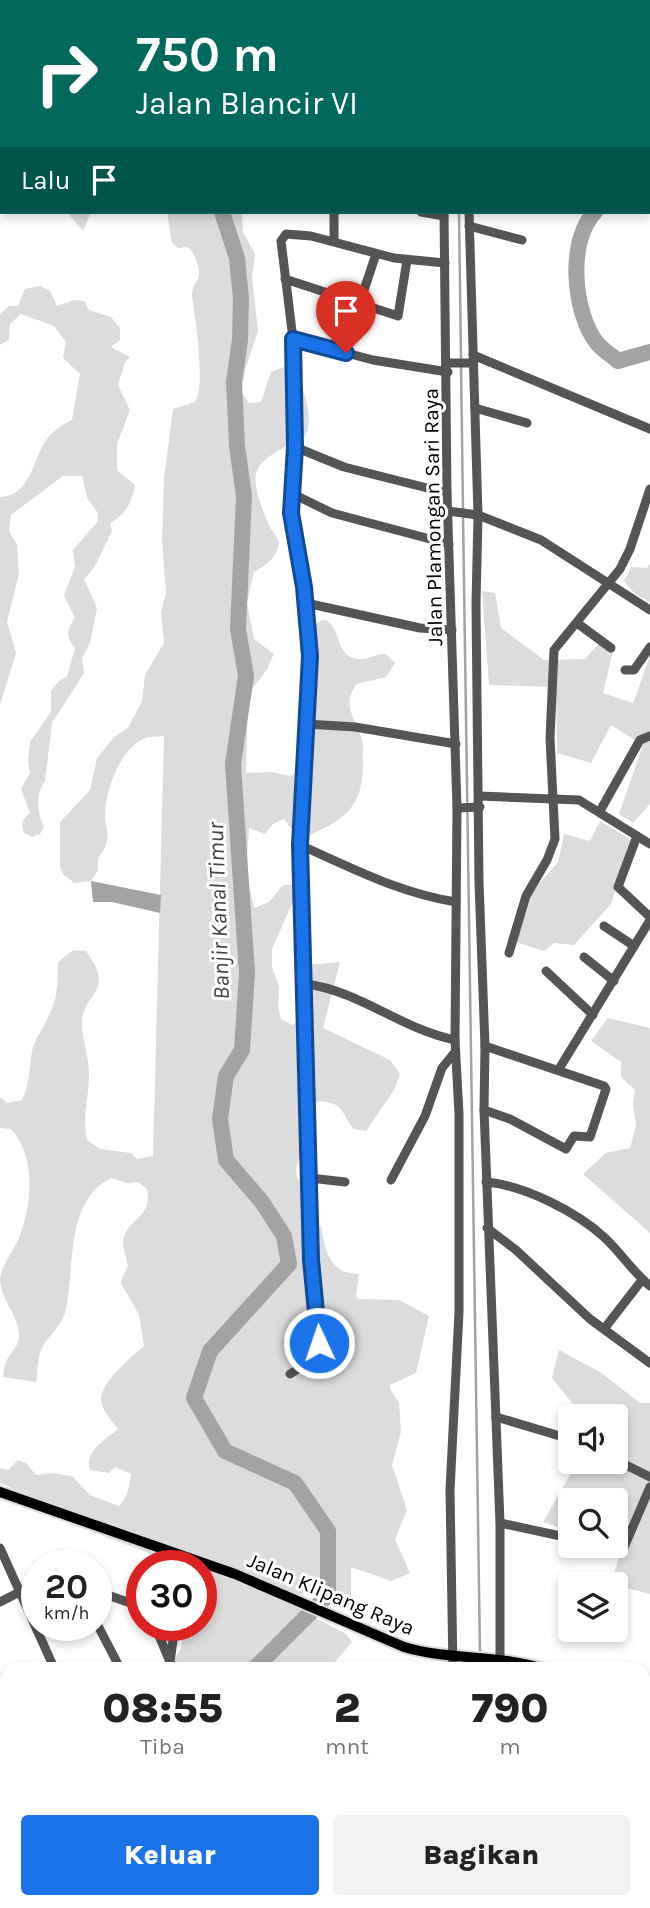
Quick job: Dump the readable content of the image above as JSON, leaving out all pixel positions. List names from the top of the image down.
{
  "streets": {
    "main road": ["Jalan Klipang Raya"],
    "street": ["Jalan Plamongan Sari Raya"]
  },
  "crossings": [
    ["Jalan Plamongan Sari Raya", "Jalan Klipang Raya"]
  ],
  "water": ["Banjir Kanal Timur"],
  "page": {
    "turn": ["750 m", "Jalan Blancir VI"],
    "then": "Lalu",
    "speed": "20 km/h",
    "limit": "30",
    "eta": [
      "08:55",
      "Tiba",
      "2",
      "mnt",
      "790",
      "m"
    ],
    "buttons": ["Keluar", "Bagikan"]
  }
}
